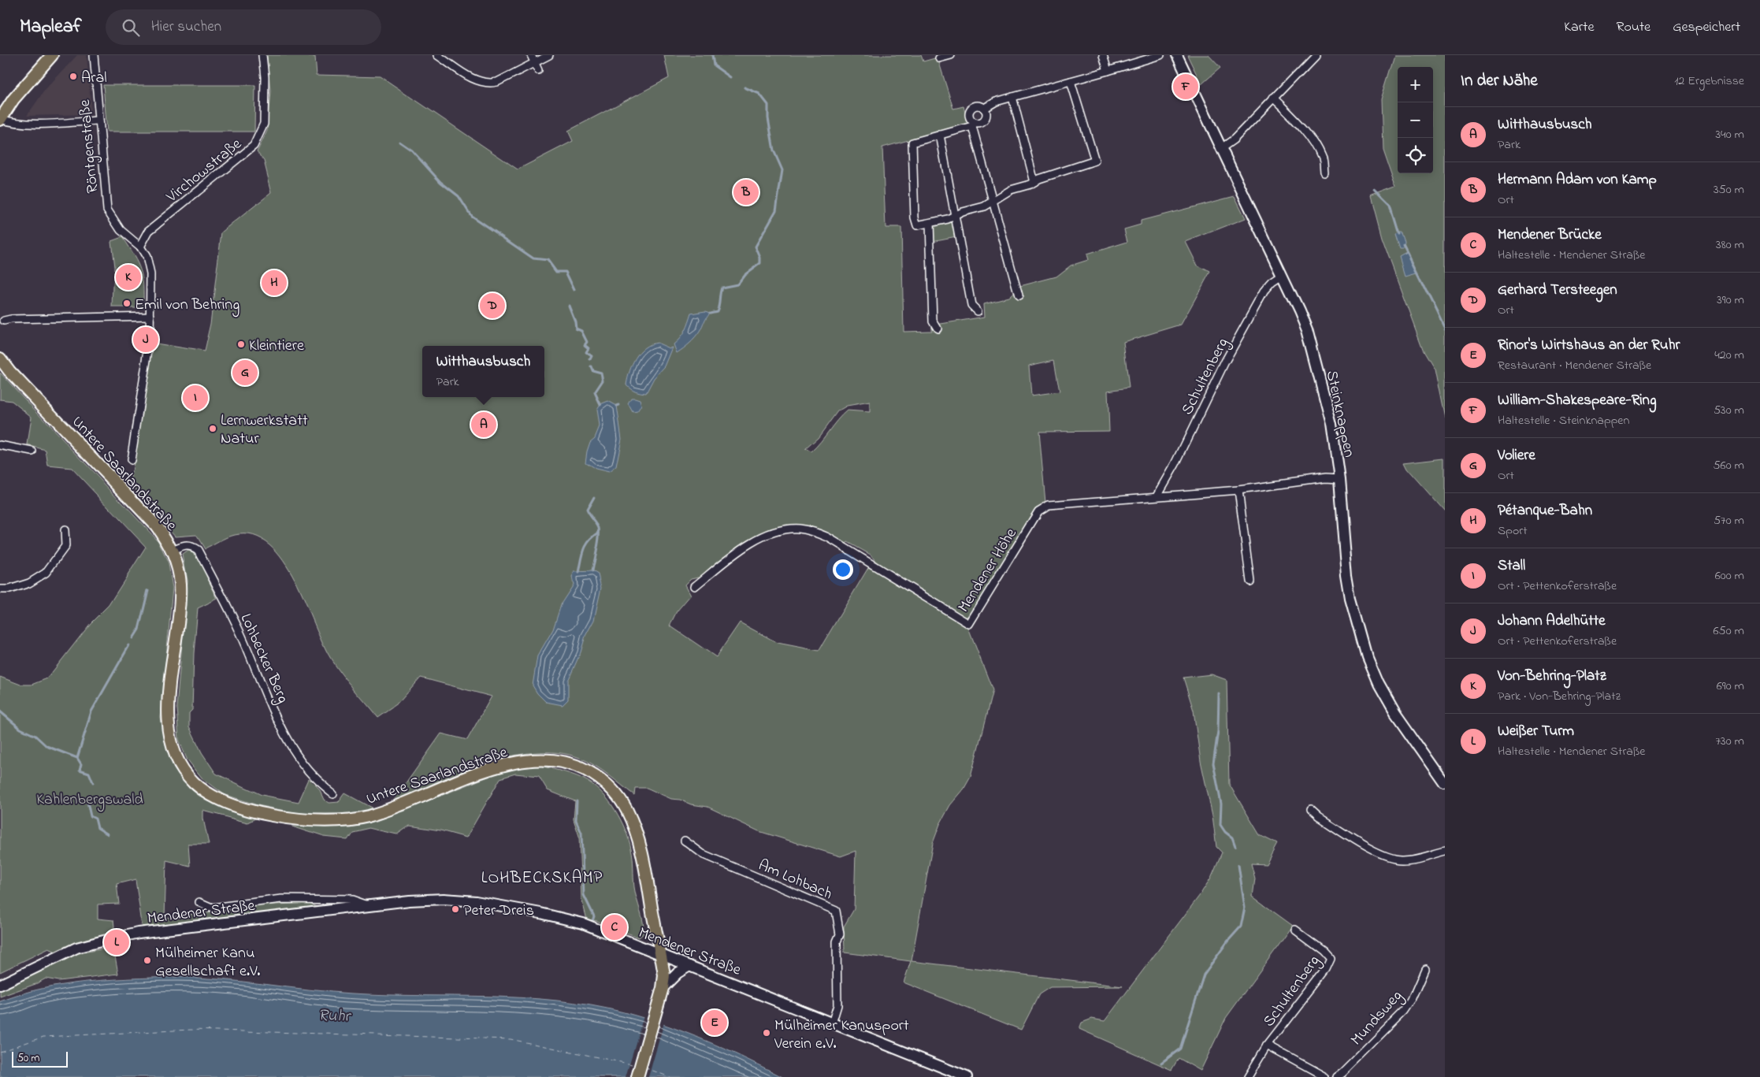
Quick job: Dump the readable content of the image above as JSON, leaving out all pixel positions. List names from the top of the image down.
{
  "streets": {
    "main road": ["Untere Saarlandstraße"],
    "street": [
      "Röntgenstraße",
      "Virchowstraße",
      "Schultenberg",
      "Steinknappen",
      "Mendener Höhe",
      "Lohbecker Berg",
      "Am Lohbach",
      "Mendener Straße",
      "Mundsweg"
    ]
  },
  "crossings": [
    ["Röntgenstraße", "Virchowstraße"],
    ["Schultenberg", "Steinknappen"],
    ["Schultenberg", "Mendener Höhe"],
    ["Steinknappen", "Mendener Höhe"],
    ["Untere Saarlandstraße", "Lohbecker Berg"],
    ["Untere Saarlandstraße", "Mendener Straße"],
    ["Am Lohbach", "Mendener Straße"]
  ],
  "districts": ["LOHBECKSKAMP"],
  "water": ["Ruhr"],
  "parks": ["Kahlenbergswald"],
  "places": [
    "Aral",
    "Emil von Behring",
    "Kleintiere",
    "Lernwerkstatt Natur",
    "Peter Dreis",
    "Mülheimer Kanu Gesellschaft e.V.",
    "Mülheimer Kanusport Verein e.V."
  ],
  "scale_bar": "50 m",
  "page": {
    "header": "Mapleaf",
    "search": "Hier suchen",
    "nav": ["Karte", "Route", "Gespeichert"],
    "heading": ["In der Nähe", "12 Ergebnisse"],
    "map_buttons": ["+", "−"],
    "pins": [
      "F",
      "B",
      "K",
      "H",
      "D",
      "J",
      "G",
      "I",
      "A",
      "C",
      "L",
      "E"
    ],
    "list": [
      {
        "mark": "A",
        "name": "Witthausbusch",
        "note": "Park",
        "value": "340 m"
      },
      {
        "mark": "B",
        "name": "Hermann Adam von Kamp",
        "note": "Ort",
        "value": "350 m"
      },
      {
        "mark": "C",
        "name": "Mendener Brücke",
        "note": "Haltestelle · Mendener Straße",
        "value": "380 m"
      },
      {
        "mark": "D",
        "name": "Gerhard Tersteegen",
        "note": "Ort",
        "value": "390 m"
      },
      {
        "mark": "E",
        "name": "Rinor's Wirtshaus an der Ruhr",
        "note": "Restaurant · Mendener Straße",
        "value": "420 m"
      },
      {
        "mark": "F",
        "name": "William-Shakespeare-Ring",
        "note": "Haltestelle · Steinknappen",
        "value": "530 m"
      },
      {
        "mark": "G",
        "name": "Voliere",
        "note": "Ort",
        "value": "560 m"
      },
      {
        "mark": "H",
        "name": "Pétanque-Bahn",
        "note": "Sport",
        "value": "570 m"
      },
      {
        "mark": "I",
        "name": "Stall",
        "note": "Ort · Pettenkoferstraße",
        "value": "600 m"
      },
      {
        "mark": "J",
        "name": "Johann Adelhütte",
        "note": "Ort · Pettenkoferstraße",
        "value": "650 m"
      },
      {
        "mark": "K",
        "name": "Von-Behring-Platz",
        "note": "Park · Von-Behring-Platz",
        "value": "690 m"
      },
      {
        "mark": "L",
        "name": "Weißer Turm",
        "note": "Haltestelle · Mendener Straße",
        "value": "730 m"
      }
    ],
    "popup": ["Witthausbusch", "Park"],
    "scale": "50 m"
  }
}
